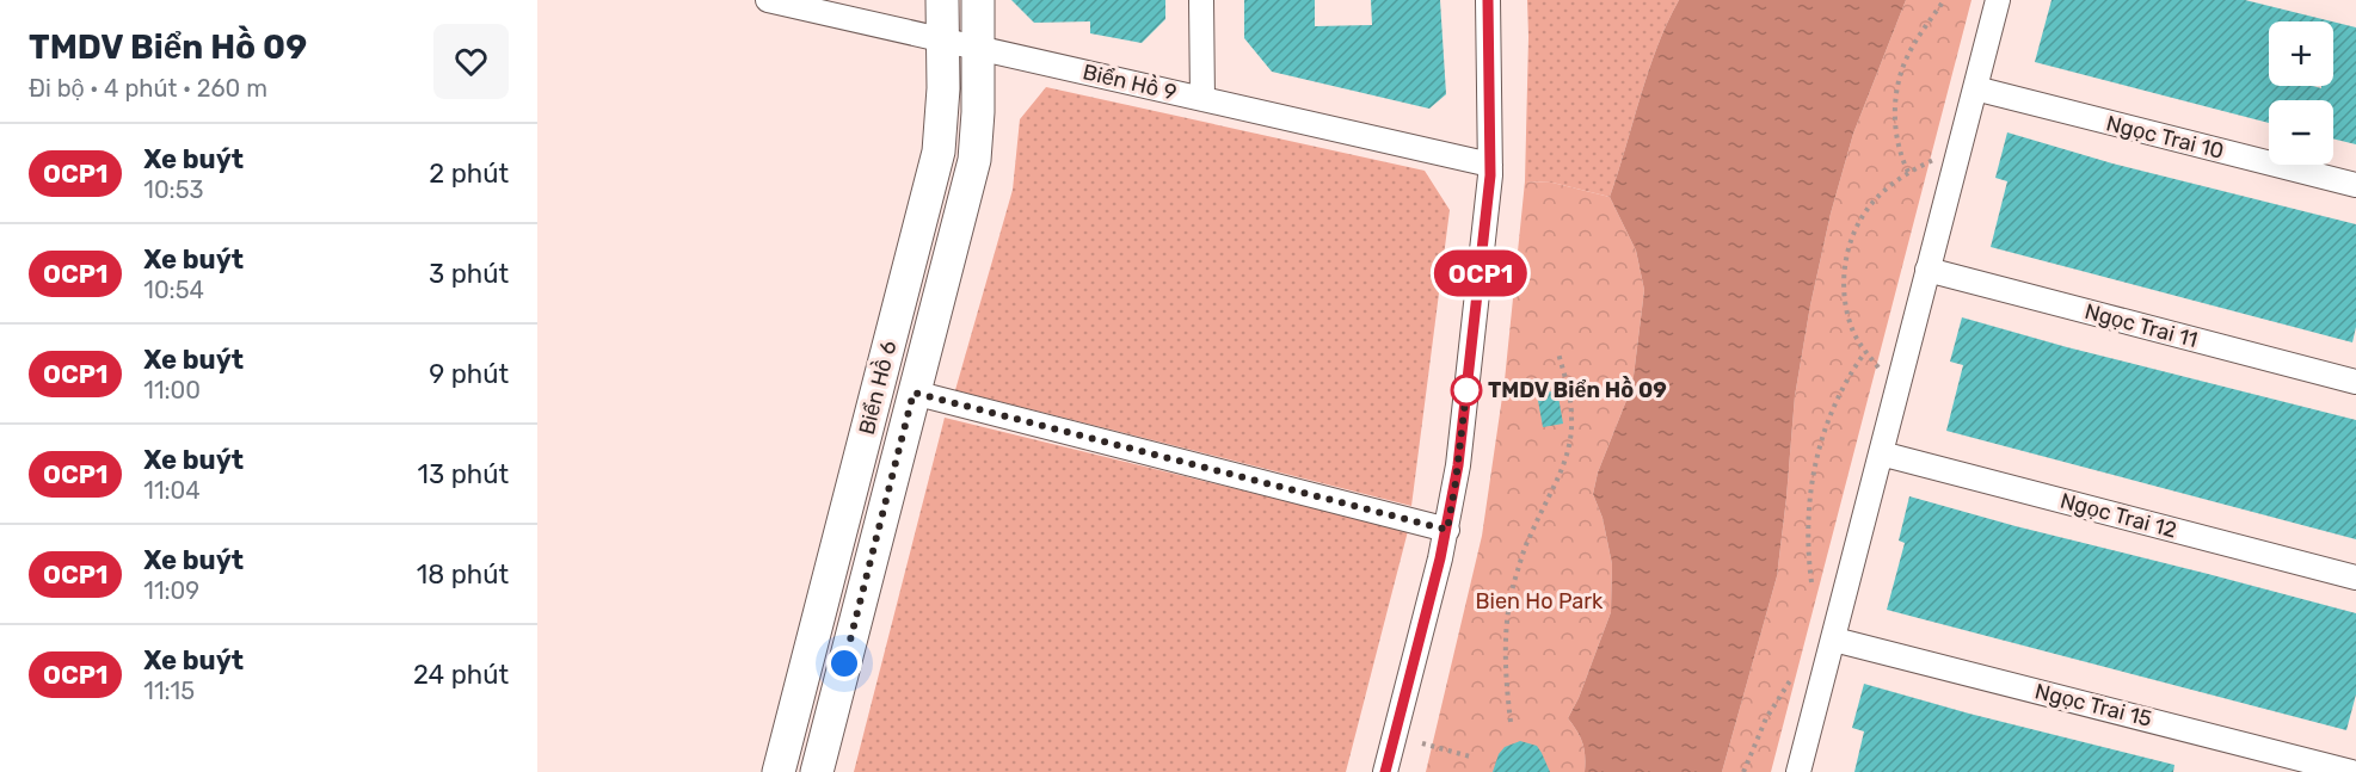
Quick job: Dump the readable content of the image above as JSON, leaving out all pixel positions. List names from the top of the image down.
{
  "streets": {
    "street": [
      "Biển Hồ 9",
      "Ngọc Trai 10",
      "Ngọc Trai 11",
      "Biển Hồ 6",
      "Ngọc Trai 12",
      "Ngọc Trai 15"
    ]
  },
  "crossings": [
    ["Biển Hồ 9", "Biển Hồ 6"]
  ],
  "parks": ["Bien Ho Park"],
  "places": ["TMDV Biển Hồ 09"],
  "lines": ["bus line OCP1"],
  "page": {
    "heading": ["TMDV Biển Hồ 09", "Đi bộ · 4 phút · 260 m"],
    "on_map": "OCP1",
    "map_buttons": ["+", "−"],
    "list": [
      {
        "mark": "OCP1",
        "name": "Xe buýt",
        "note": "10:53",
        "value": "2 phút"
      },
      {
        "mark": "OCP1",
        "name": "Xe buýt",
        "note": "10:54",
        "value": "3 phút"
      },
      {
        "mark": "OCP1",
        "name": "Xe buýt",
        "note": "11:00",
        "value": "9 phút"
      },
      {
        "mark": "OCP1",
        "name": "Xe buýt",
        "note": "11:04",
        "value": "13 phút"
      },
      {
        "mark": "OCP1",
        "name": "Xe buýt",
        "note": "11:09",
        "value": "18 phút"
      },
      {
        "mark": "OCP1",
        "name": "Xe buýt",
        "note": "11:15",
        "value": "24 phút"
      }
    ]
  }
}
